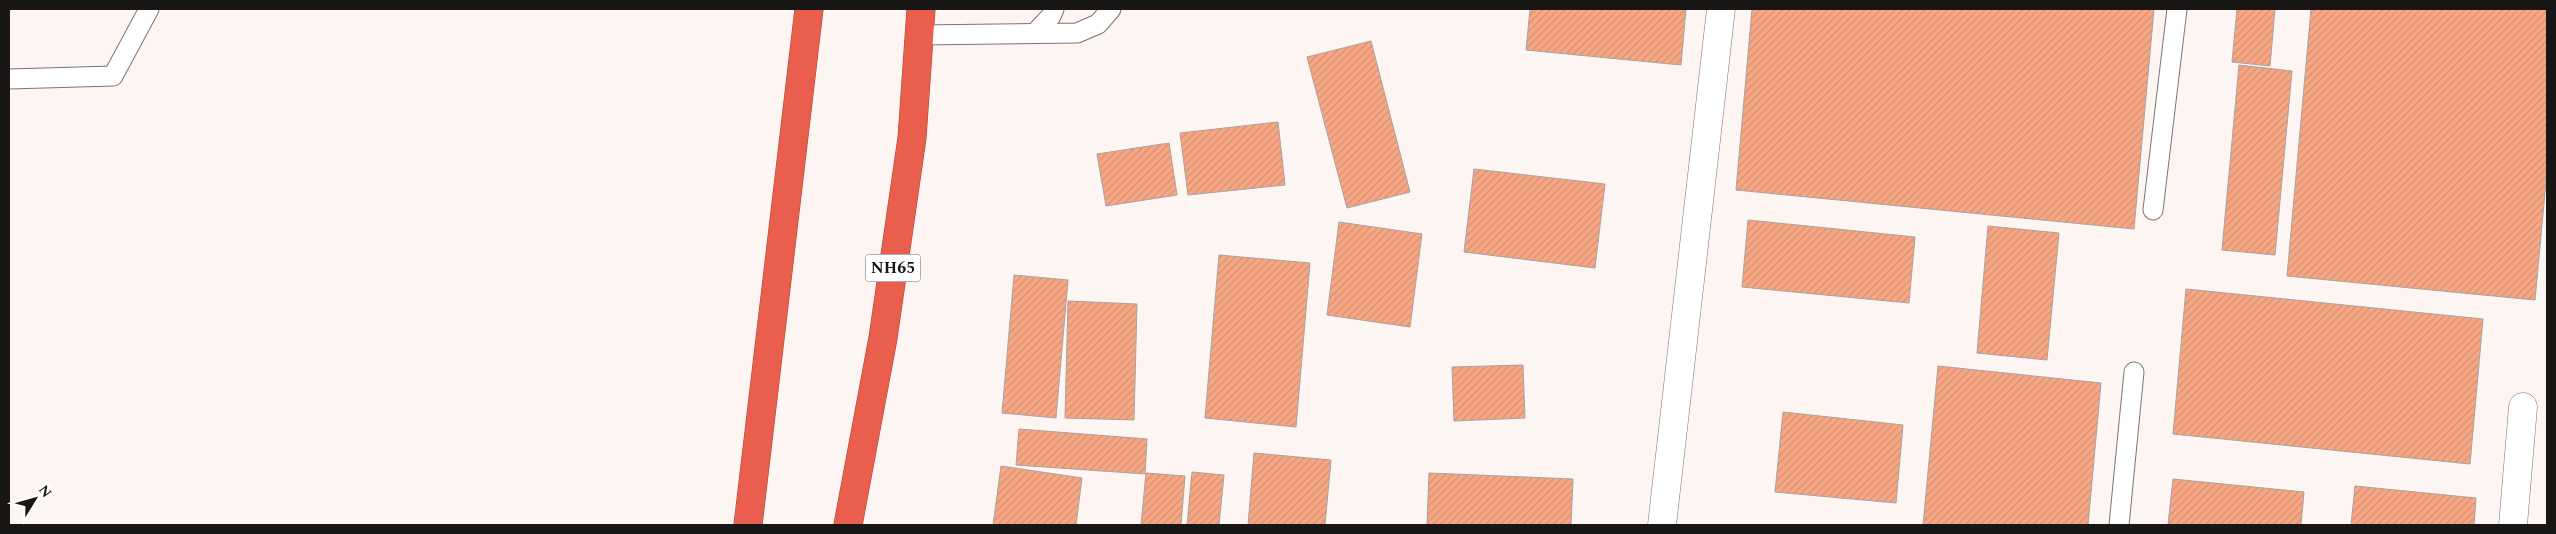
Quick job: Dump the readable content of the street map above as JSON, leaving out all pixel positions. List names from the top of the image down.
{
  "streets": {
    "highway": ["NH65"]
  },
  "north": "top right"
}
